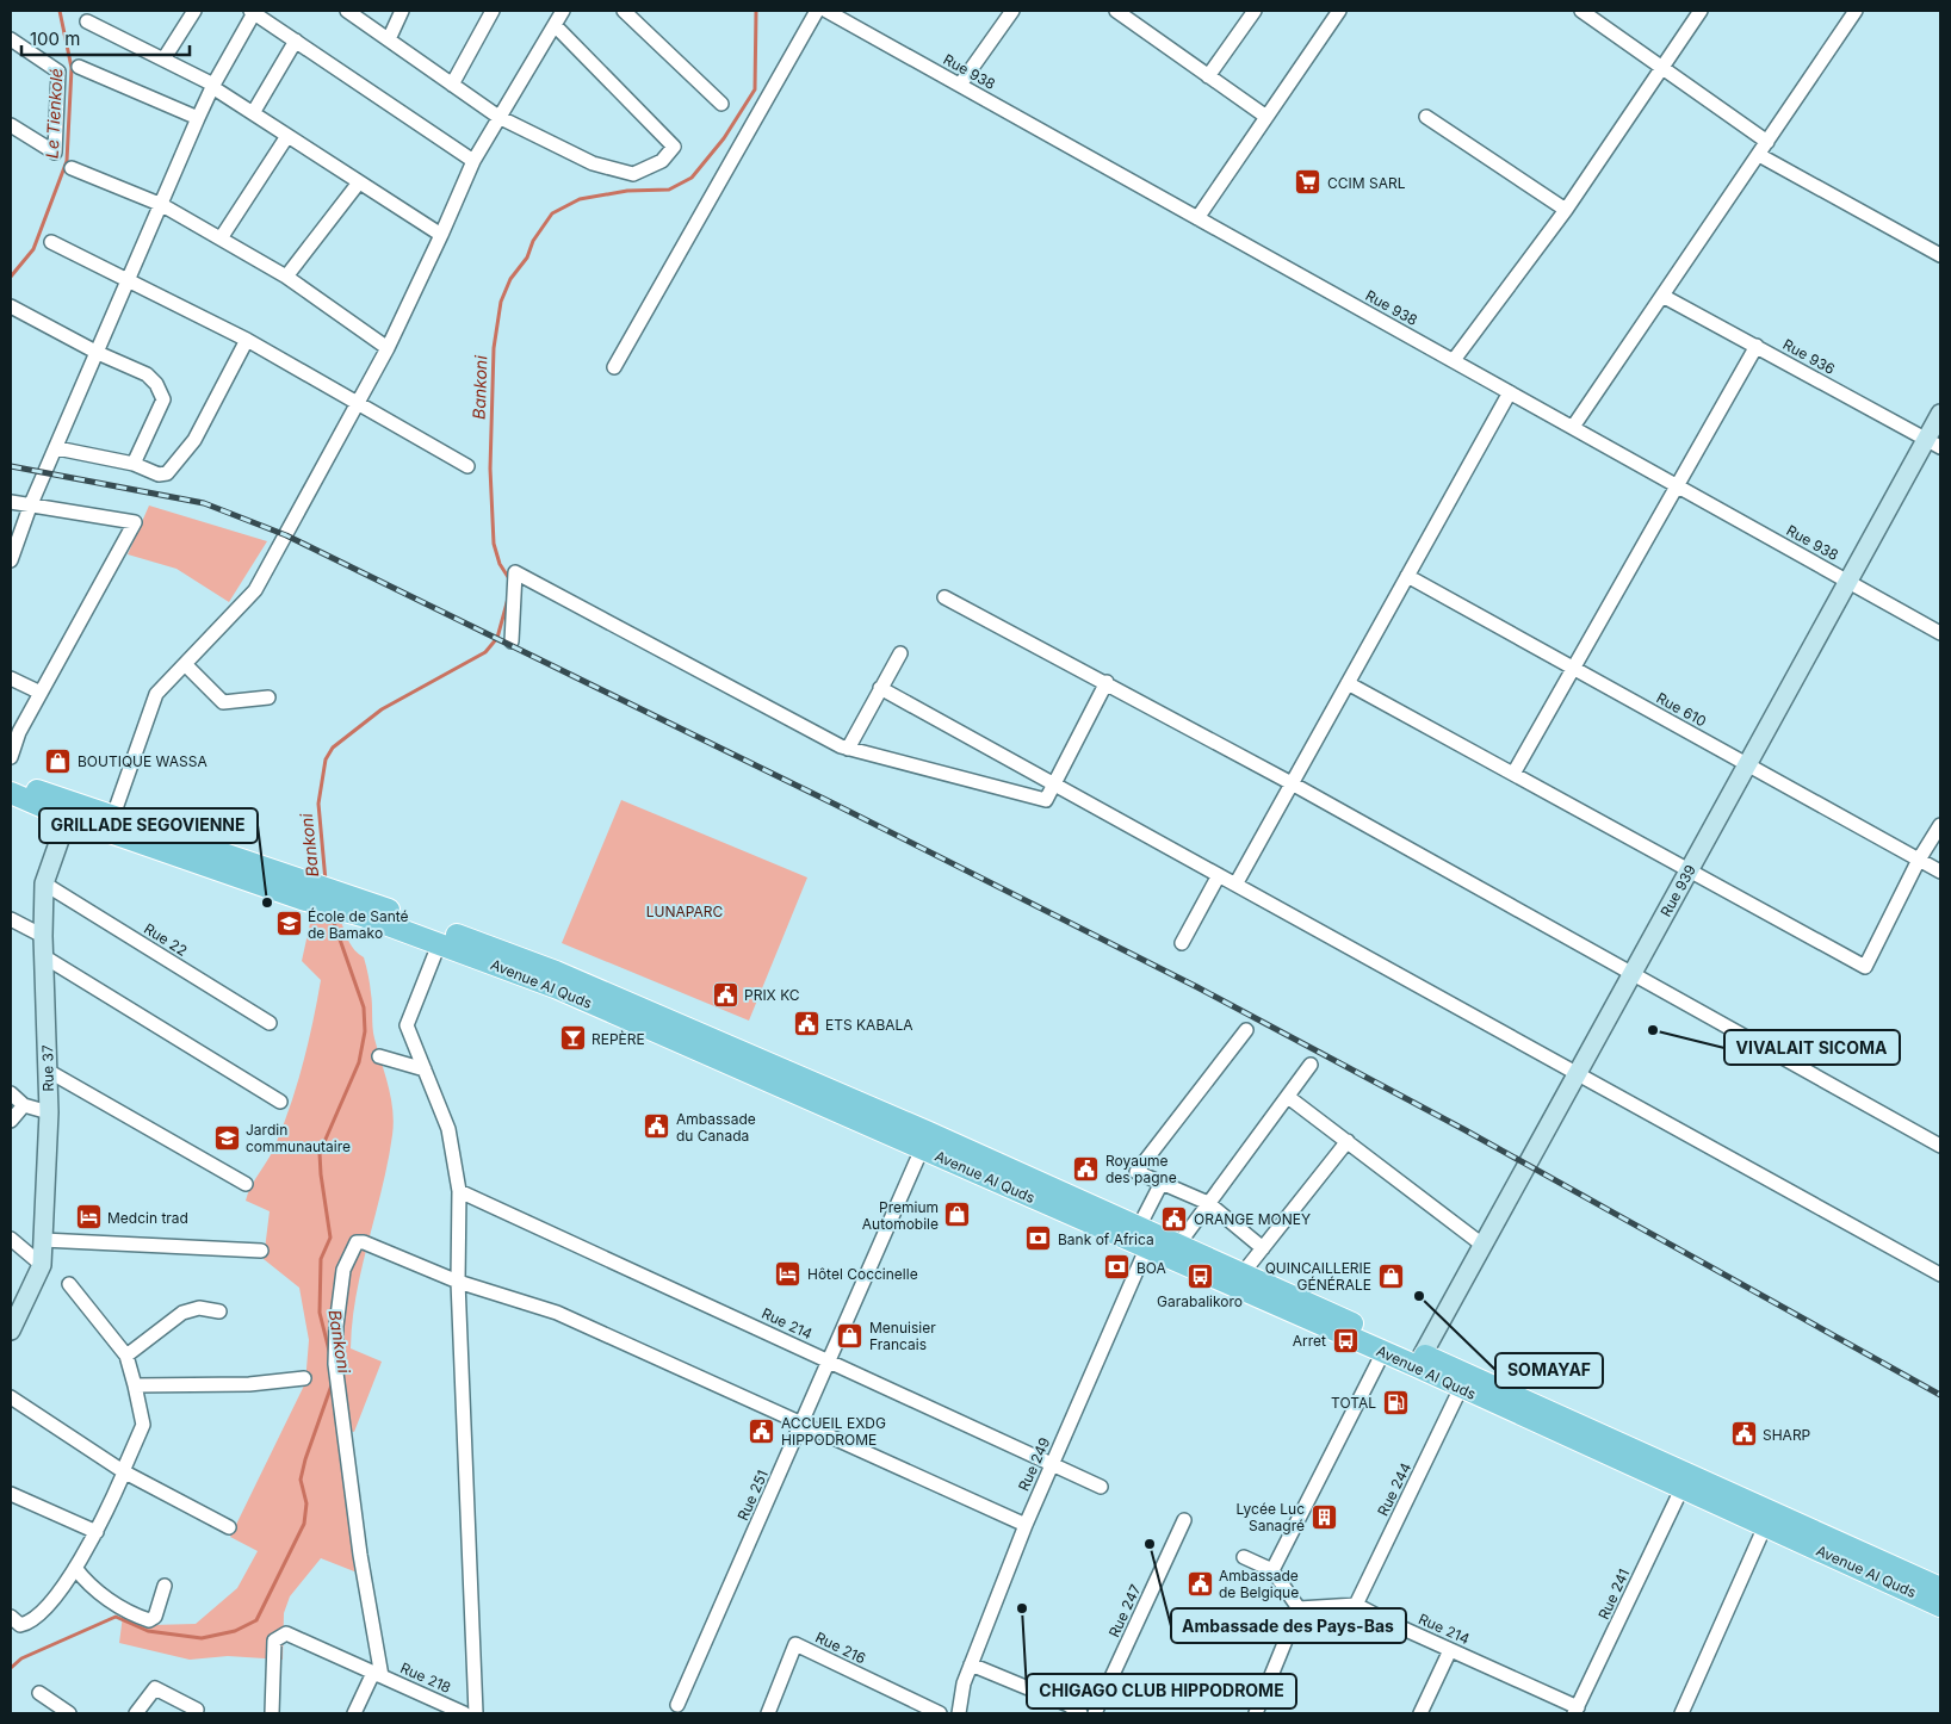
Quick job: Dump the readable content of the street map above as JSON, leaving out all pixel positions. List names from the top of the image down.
{
  "streets": {
    "main road": ["Rue 939", "Avenue Al Quds", "Rue 37"],
    "street": [
      "Rue 938",
      "Rue 936",
      "Rue 610",
      "Rue 22",
      "Rue 214",
      "Rue 249",
      "Rue 244",
      "Rue 251",
      "Rue 241",
      "Rue 247",
      "Rue 216",
      "Rue 218"
    ]
  },
  "crossings": [
    ["Rue 938", "Rue 939"],
    ["Rue 936", "Rue 939"],
    ["Rue 610", "Rue 939"],
    ["Rue 939", "Avenue Al Quds"],
    ["Rue 22", "Rue 37"],
    ["Avenue Al Quds", "Rue 37"],
    ["Avenue Al Quds", "Rue 249"],
    ["Avenue Al Quds", "Rue 244"],
    ["Avenue Al Quds", "Rue 251"],
    ["Avenue Al Quds", "Rue 241"],
    ["Rue 214", "Rue 249"],
    ["Rue 214", "Rue 244"],
    ["Rue 214", "Rue 251"],
    ["Rue 214", "Rue 241"]
  ],
  "water": ["Le Tienkolé", "Bankoni"],
  "parks": ["LUNAPARC"],
  "places": {
    "supermarket": ["CCIM SARL"],
    "shop": [
      "BOUTIQUE WASSA",
      "Premium Automobile",
      "QUINCAILLERIE GÉNÉRALE",
      "Menuisier Francais"
    ],
    "other": [
      "GRILLADE SEGOVIENNE",
      "VIVALAIT SICOMA",
      "SOMAYAF",
      "Ambassade des Pays-Bas",
      "CHIGAGO CLUB HIPPODROME"
    ],
    "school or university": ["École de Santé de Bamako", "Jardin communautaire"],
    "public building": [
      "PRIX KC",
      "ETS KABALA",
      "Ambassade du Canada",
      "Royaume des pagne",
      "ORANGE MONEY",
      "ACCUEIL EXDG HIPPODROME",
      "SHARP",
      "Ambassade de Belgique"
    ],
    "bar": ["REPÈRE"],
    "hotel": ["Medcin trad", "Hôtel Coccinelle"],
    "bank": ["Bank of Africa", "BOA"],
    "bus stop": ["Garabalikoro", "Arret"],
    "fuel station": ["TOTAL"],
    "building": ["Lycée Luc Sanagré"]
  },
  "scale_bar": "100 m"
}
